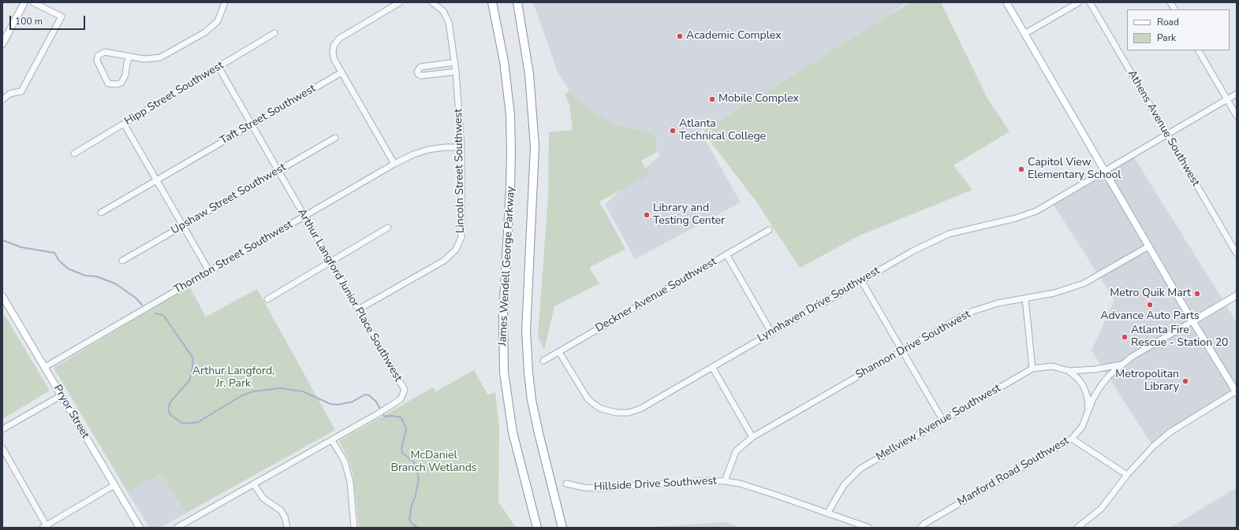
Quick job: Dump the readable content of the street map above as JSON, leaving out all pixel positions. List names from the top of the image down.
{
  "streets": {
    "highway": ["James Wendell George Parkway"],
    "main road": ["Pryor Street"],
    "street": [
      "Hipp Street Southwest",
      "Taft Street Southwest",
      "Athens Avenue Southwest",
      "Lincoln Street Southwest",
      "Upshaw Street Southwest",
      "Thornton Street Southwest",
      "Arthur Langford Junior Place Southwest",
      "Deckner Avenue Southwest",
      "Lynnhaven Drive Southwest",
      "Shannon Drive Southwest",
      "Mellview Avenue Southwest",
      "Manford Road Southwest",
      "Hillside Drive Southwest"
    ]
  },
  "crossings": [
    ["Hipp Street Southwest", "Arthur Langford Junior Place Southwest"],
    ["Taft Street Southwest", "Arthur Langford Junior Place Southwest"],
    ["Athens Avenue Southwest", "Lynnhaven Drive Southwest"],
    ["Lincoln Street Southwest", "Thornton Street Southwest"],
    ["Lincoln Street Southwest", "Arthur Langford Junior Place Southwest"],
    ["Upshaw Street Southwest", "Arthur Langford Junior Place Southwest"],
    ["Thornton Street Southwest", "Arthur Langford Junior Place Southwest"],
    ["Thornton Street Southwest", "Pryor Street"],
    ["Deckner Avenue Southwest", "Lynnhaven Drive Southwest"],
    ["Shannon Drive Southwest", "Hillside Drive Southwest"],
    ["Mellview Avenue Southwest", "Manford Road Southwest"],
    ["Mellview Avenue Southwest", "Hillside Drive Southwest"]
  ],
  "parks": ["Arthur Langford, Jr. Park", "McDaniel Branch Wetlands"],
  "places": [
    "Academic Complex",
    "Mobile Complex",
    "Atlanta Technical College",
    "Capitol View Elementary School",
    "Library and Testing Center",
    "Metro Quik Mart",
    "Advance Auto Parts",
    "Atlanta Fire Rescue - Station 20",
    "Metropolitan Library"
  ],
  "legend": ["Road", "Park"],
  "scale_bar": "100 m"
}
